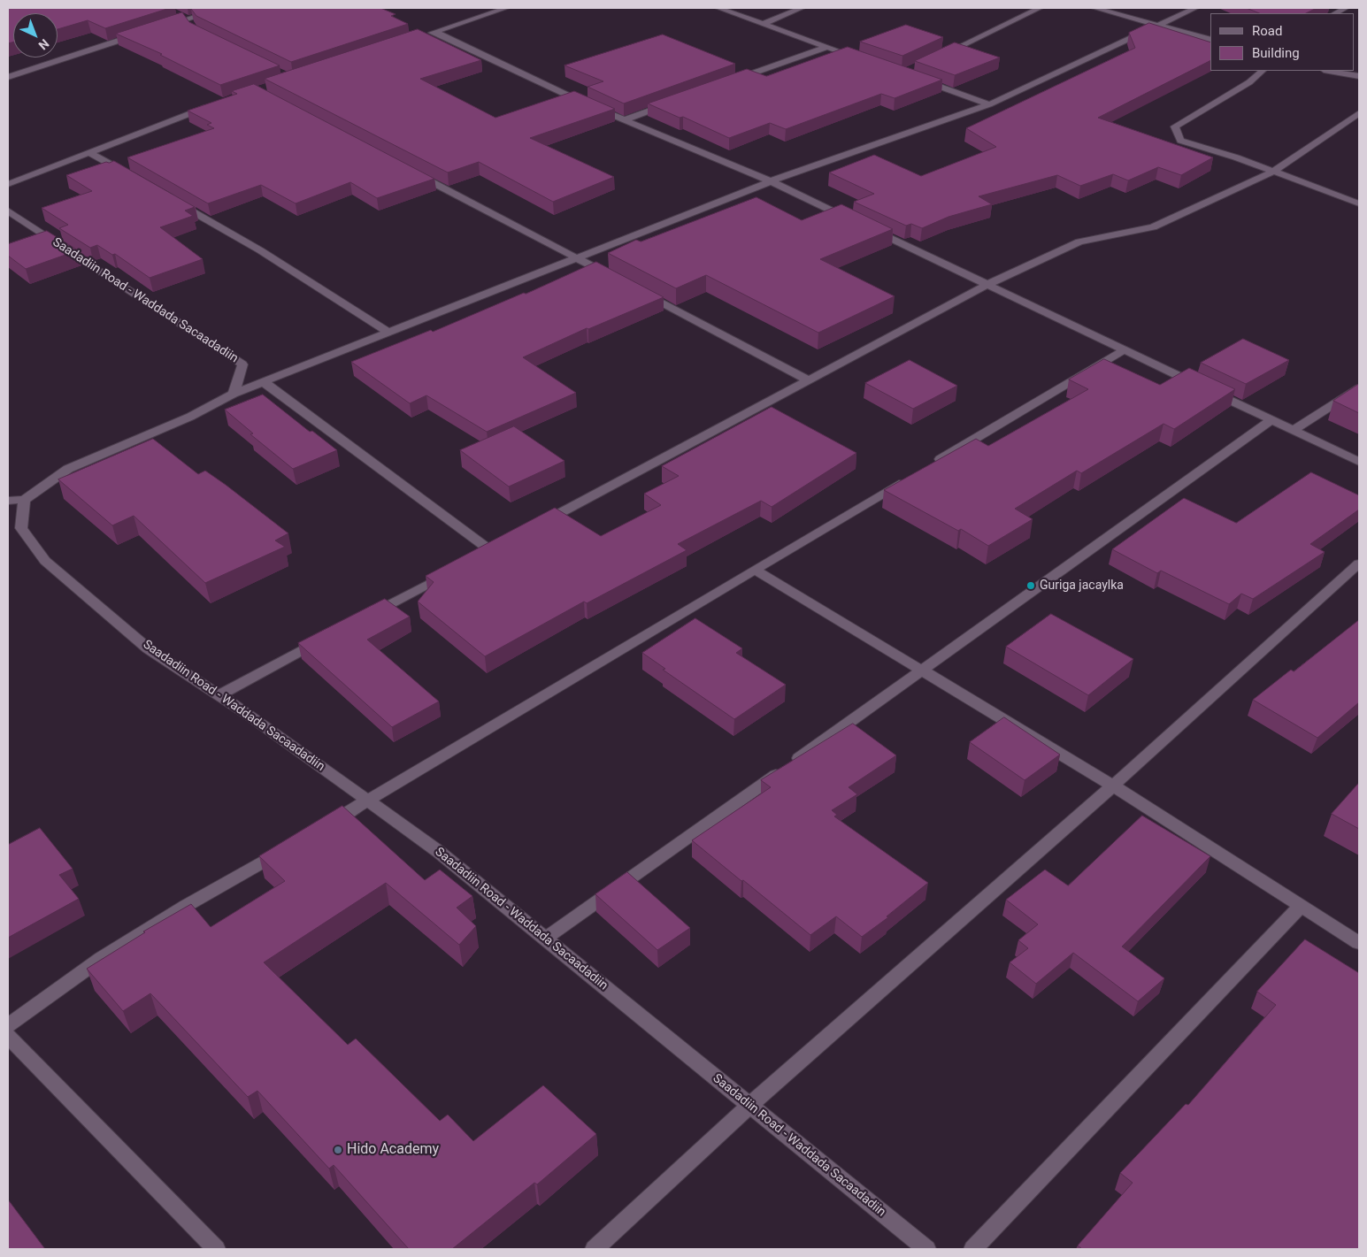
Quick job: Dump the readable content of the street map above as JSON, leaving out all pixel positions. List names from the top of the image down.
{
  "streets": {
    "street": ["Saadadiin Road - Waddada Sacaadadiin"]
  },
  "places": ["Guriga jacaylka", "Hido Academy"],
  "legend": ["Road", "Building"],
  "north": "bottom right"
}
